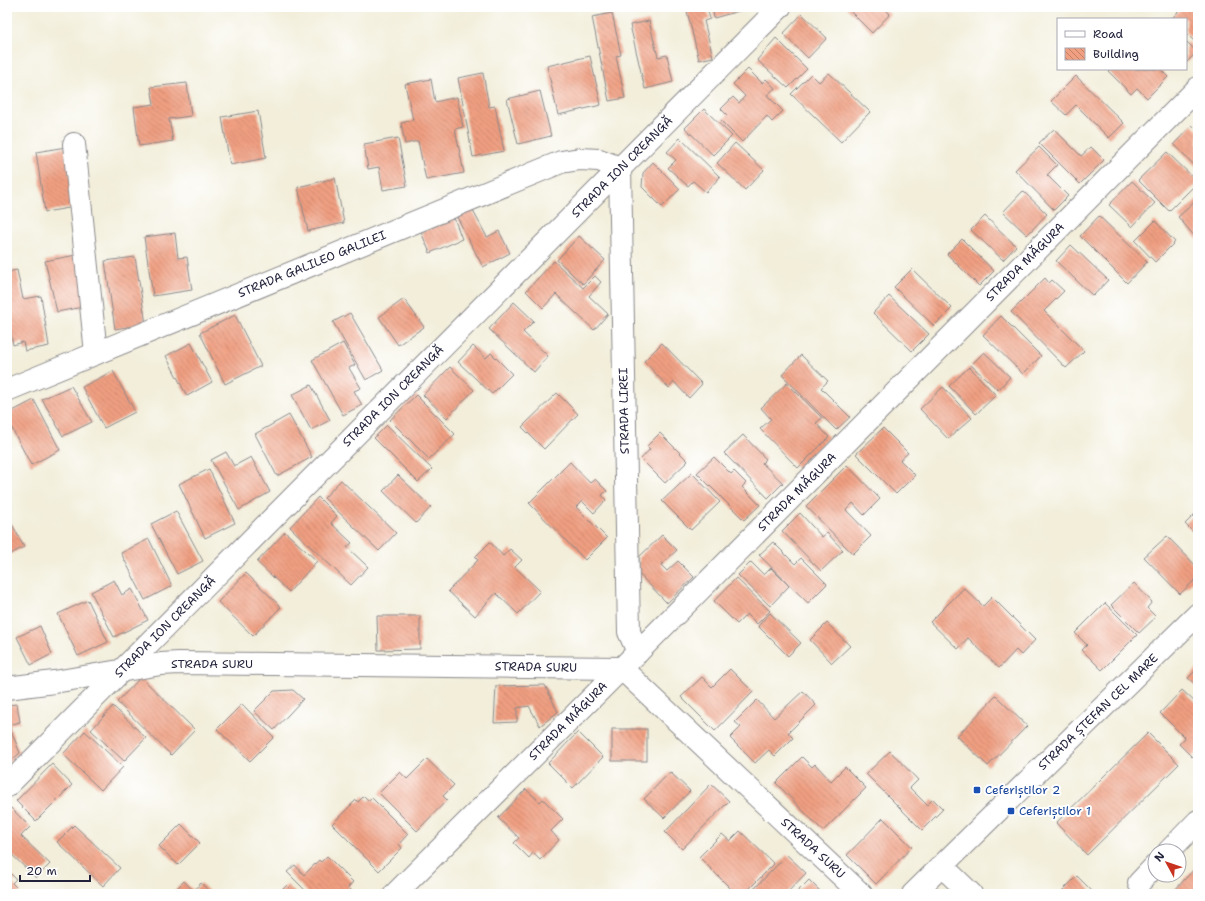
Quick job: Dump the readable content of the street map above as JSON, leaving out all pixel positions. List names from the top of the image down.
{
  "streets": {
    "street": [
      "STRADA ION CREANGĂ",
      "STRADA MĂGURA",
      "STRADA GALILEO GALILEI",
      "STRADA LIREI",
      "STRADA SURU",
      "STRADA ȘTEFAN CEL MARE"
    ]
  },
  "crossings": [
    ["STRADA ION CREANGĂ", "STRADA GALILEO GALILEI"],
    ["STRADA ION CREANGĂ", "STRADA LIREI"],
    ["STRADA ION CREANGĂ", "STRADA SURU"],
    ["STRADA MĂGURA", "STRADA LIREI"],
    ["STRADA MĂGURA", "STRADA SURU"],
    ["STRADA GALILEO GALILEI", "STRADA LIREI"]
  ],
  "places": {
    "transit": ["Ceferiștilor 2", "Ceferiștilor 1"]
  },
  "legend": ["Road", "Building"],
  "scale_bar": "20 m",
  "north": "top left"
}
